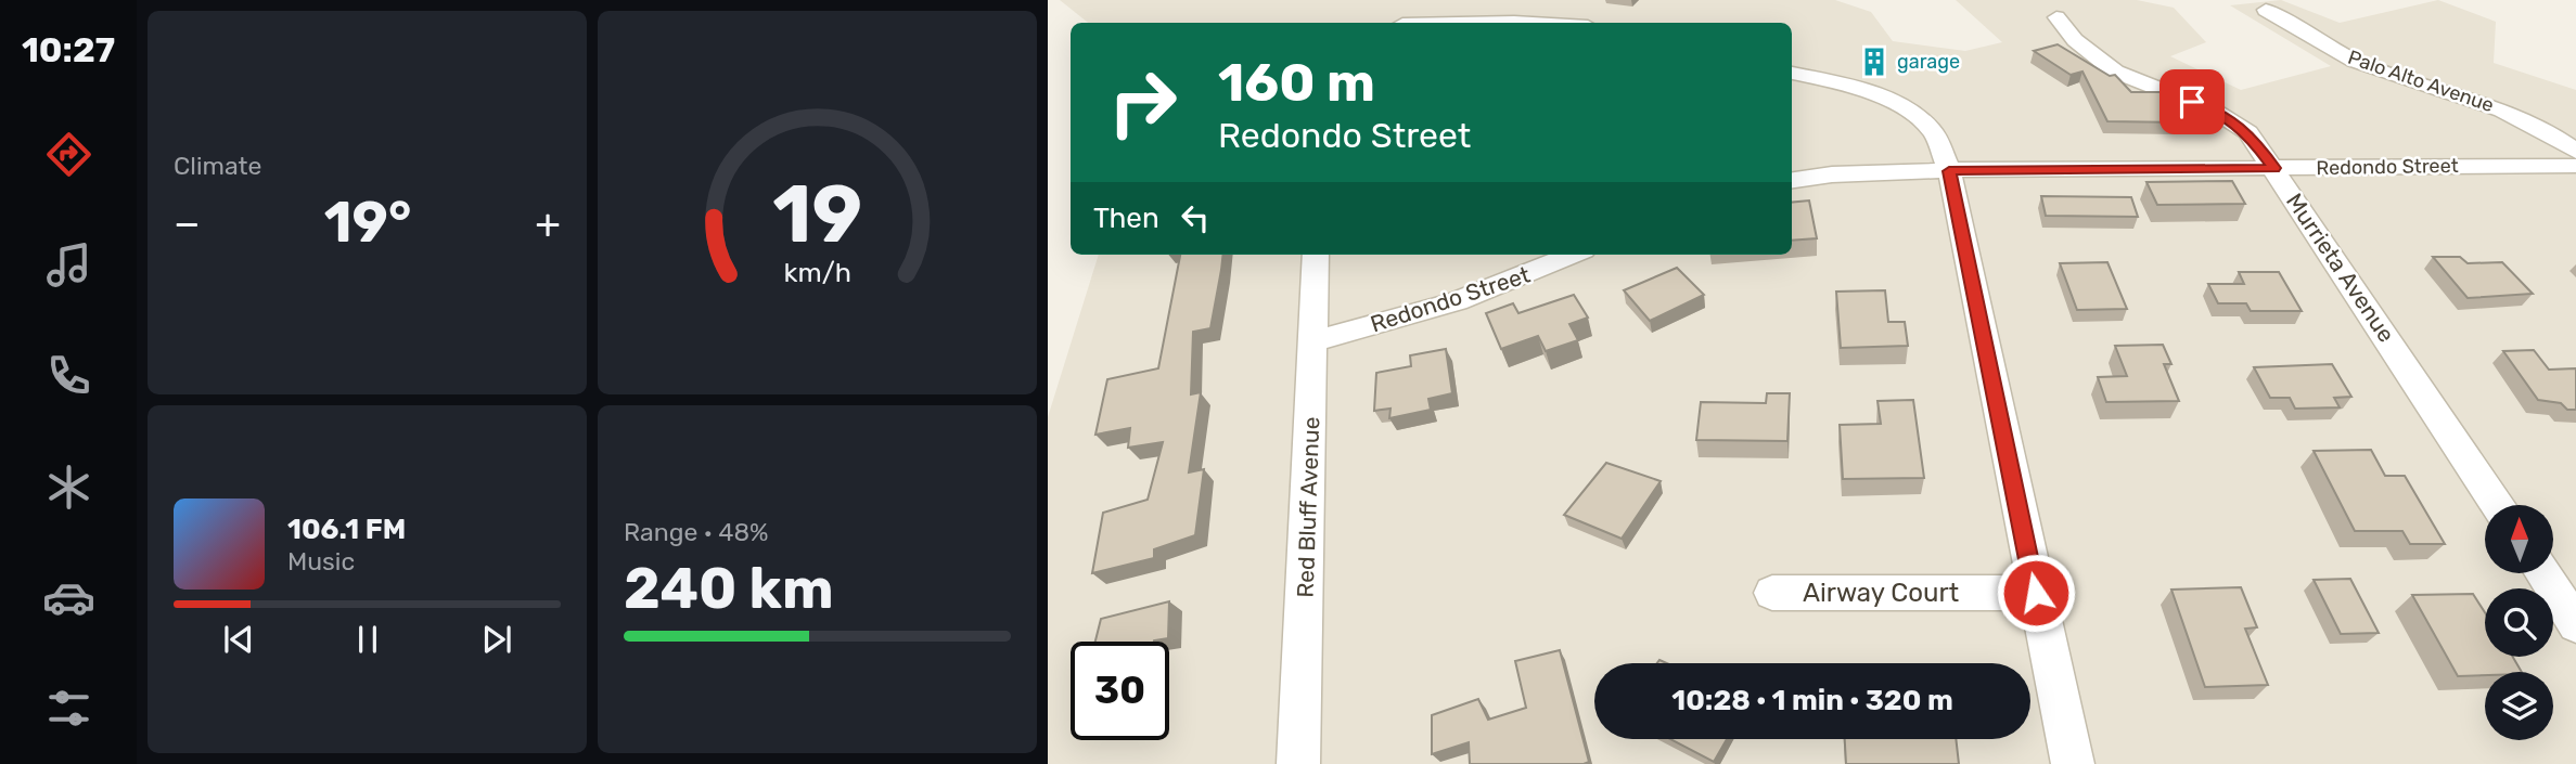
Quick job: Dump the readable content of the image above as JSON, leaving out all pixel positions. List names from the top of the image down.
{
  "streets": {
    "street": [
      "Palo Alto Avenue",
      "Redondo Street",
      "Murrieta Avenue",
      "Red Bluff Avenue",
      "Airway Court"
    ]
  },
  "crossings": [
    ["Redondo Street", "Murrieta Avenue"],
    ["Redondo Street", "Red Bluff Avenue"]
  ],
  "places": {
    "building": ["garage"]
  },
  "north": "top",
  "page": {
    "tabs": "10:27",
    "tile": [
      "Climate",
      ["Range · 48%", "240 km"]
    ],
    "turn": ["160 m", "Redondo Street"],
    "then": "Then",
    "heat": ["−", "19°", "+"],
    "song": ["106.1 FM", "Music"],
    "limit": "30",
    "trip": "10:28 · 1 min · 320 m",
    "gauge": ["19", "km/h"]
  }
}
